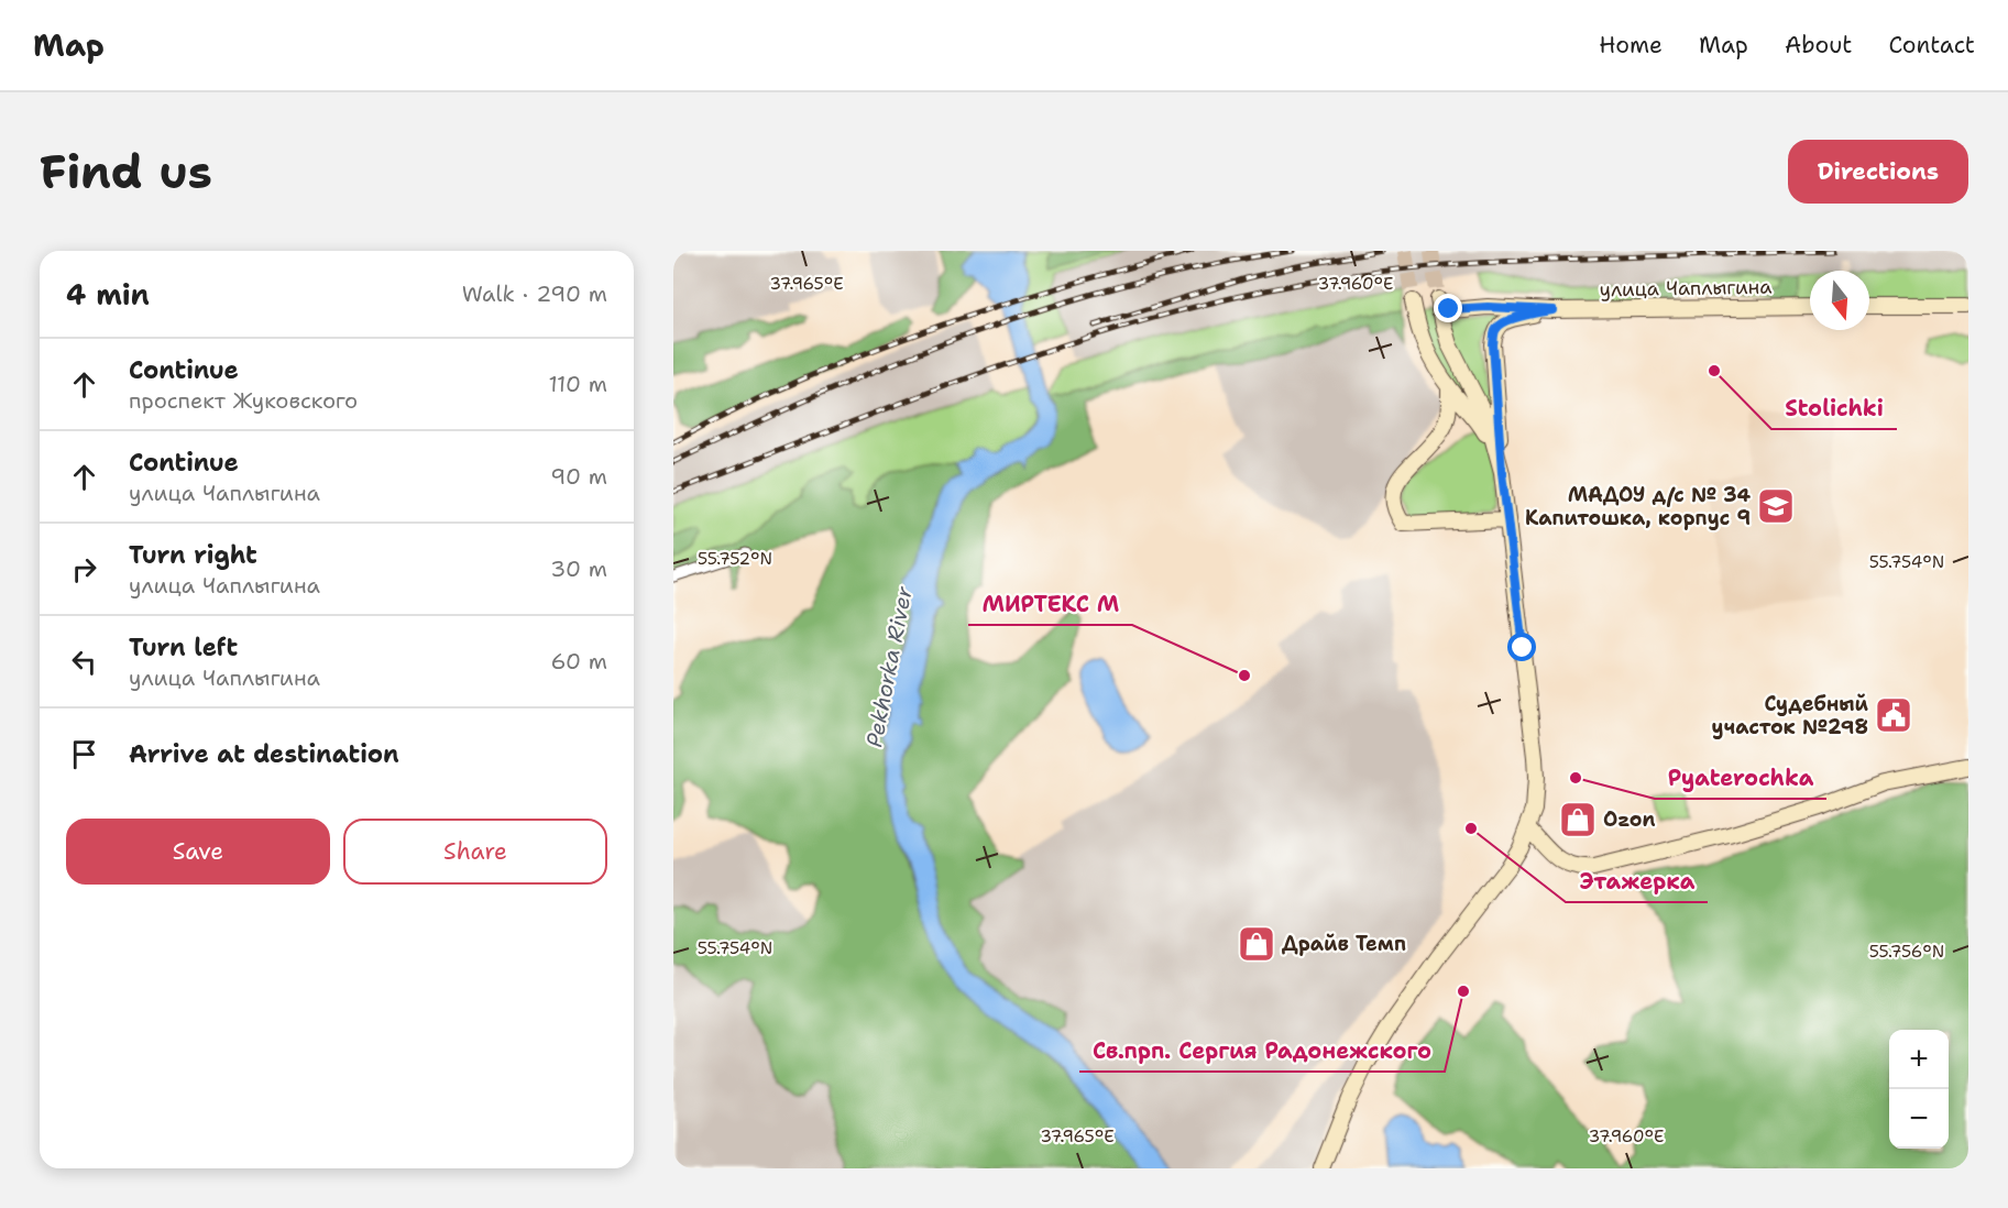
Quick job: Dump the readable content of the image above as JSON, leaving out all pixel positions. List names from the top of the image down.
{
  "streets": {
    "street": ["улица Чаплыгина"]
  },
  "water": ["Pekhorka River"],
  "places": {
    "other": [
      "Stolichki",
      "МИРТЕКС М",
      "Pyaterochka",
      "Этажерка",
      "Св.прп. Сергия Радонежского"
    ],
    "school or university": ["МАДОУ д/с № 34 Капитошка, корпус 9"],
    "public building": ["Судебный участок №298"],
    "shop": ["Ozon", "Драйв Темп"]
  },
  "north": "bottom",
  "page": {
    "header": "Map",
    "nav": [
      "Home",
      "Map",
      "About",
      "Contact"
    ],
    "buttons": [
      "Directions",
      ["Save", "Share"]
    ],
    "title": "Find us",
    "heading": ["4 min", "Walk · 290 m"],
    "list": [
      ["Continue", "проспект Жуковского", "110 m"],
      ["Continue", "улица Чаплыгина", "90 m"],
      ["Turn right", "улица Чаплыгина", "30 m"],
      ["Turn left", "улица Чаплыгина", "60 m"],
      "Arrive at destination"
    ],
    "map_buttons": ["+", "−"]
  },
  "coordinates": [
    "37.965°E",
    "37.960°E",
    "55.752°N",
    "55.754°N",
    "55.756°N"
  ]
}
